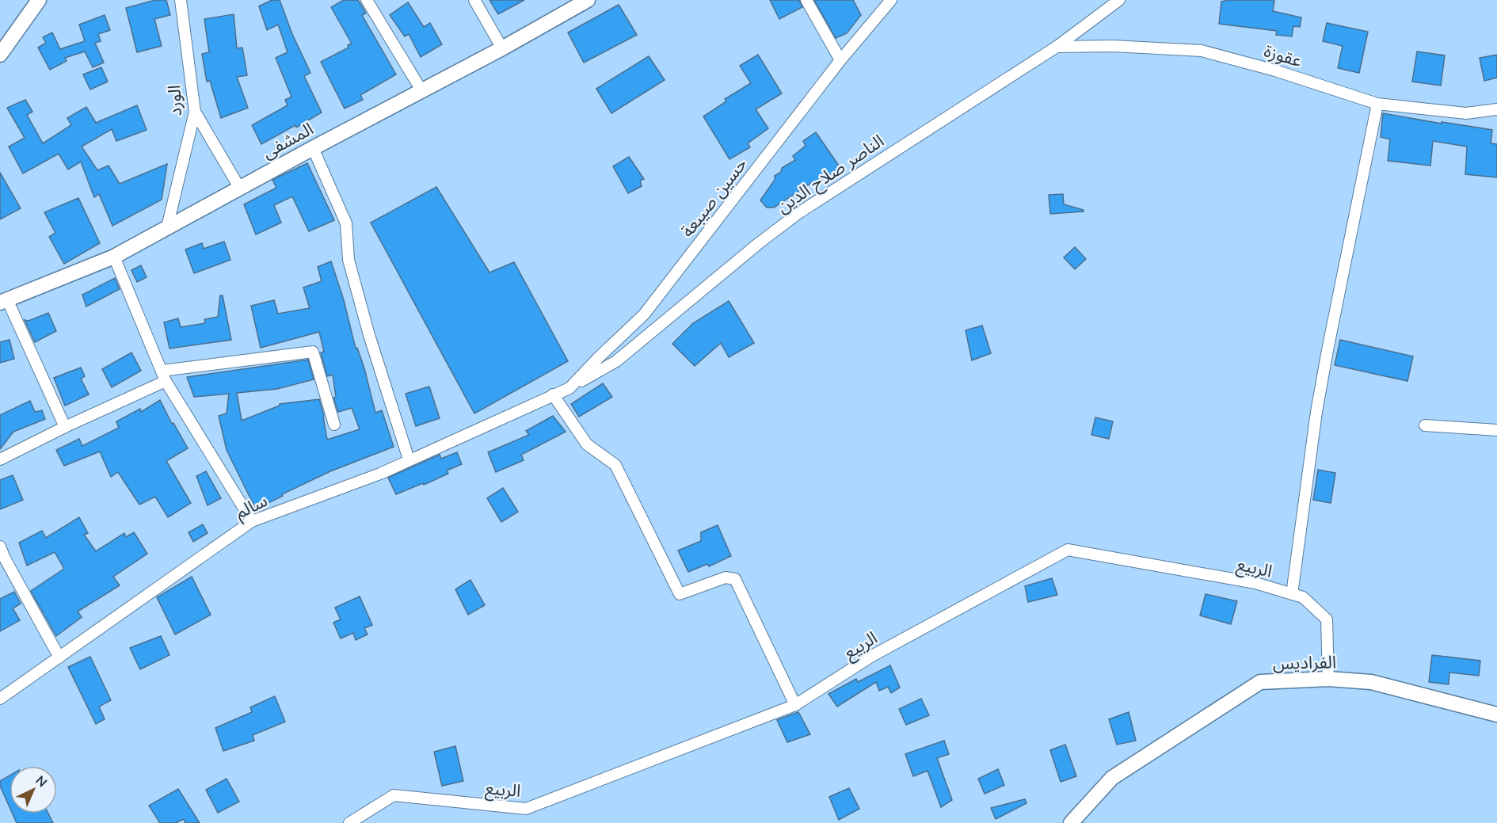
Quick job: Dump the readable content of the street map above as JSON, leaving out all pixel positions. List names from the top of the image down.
{
  "streets": {
    "street": [
      "عقوزة",
      "الورد",
      "المشفى",
      "الناصر صلاح الدين",
      "حسين صيبعة",
      "سالم",
      "الربيع",
      "الفراديس"
    ]
  },
  "crossings": [
    ["عقوزة", "الناصر صلاح الدين"],
    ["الورد", "المشفى"],
    ["الناصر صلاح الدين", "حسين صيبعة"],
    ["حسين صيبعة", "سالم"],
    ["الربيع", "الفراديس"]
  ],
  "north": "top right"
}
